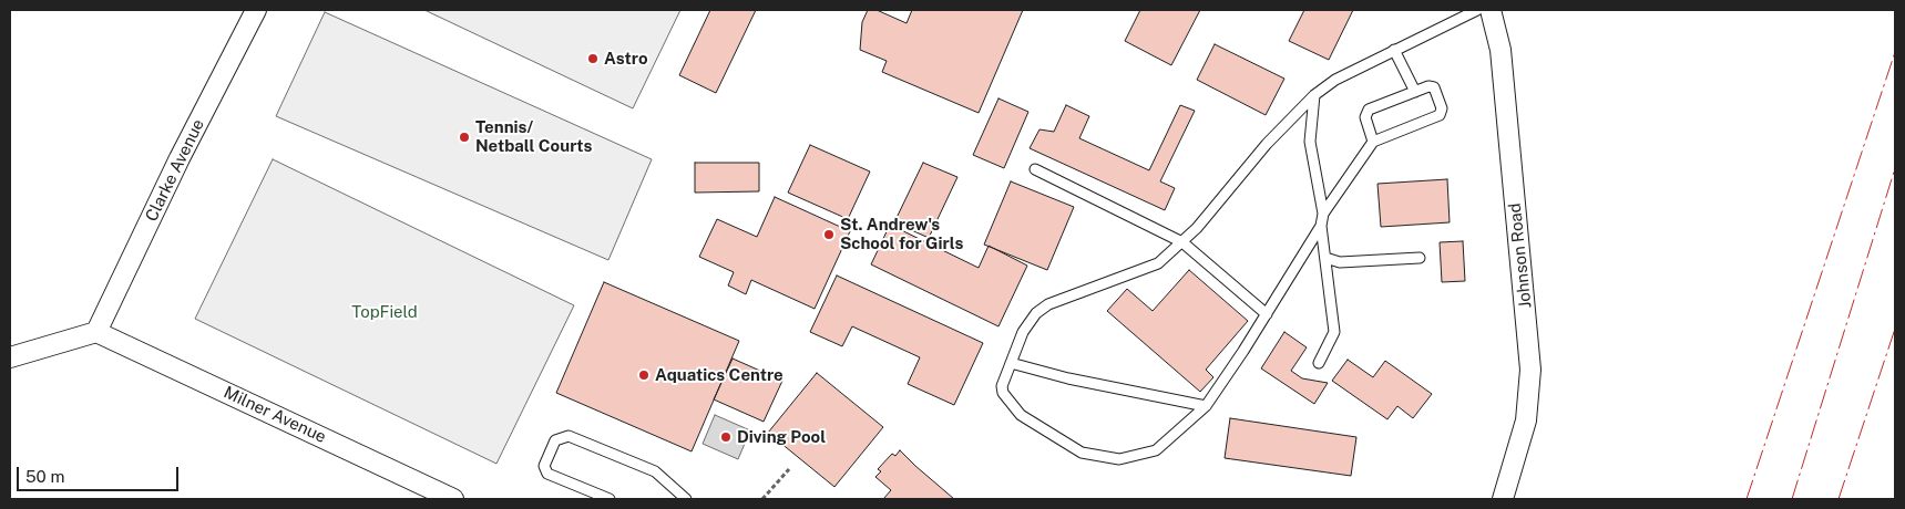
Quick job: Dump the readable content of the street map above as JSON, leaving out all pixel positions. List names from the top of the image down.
{
  "streets": {
    "street": ["Clarke Avenue", "Johnson Road", "Milner Avenue"]
  },
  "crossings": [
    ["Clarke Avenue", "Milner Avenue"]
  ],
  "parks": ["TopField"],
  "places": [
    "Astro",
    "Tennis/ Netball Courts",
    "St. Andrew's School for Girls",
    "Aquatics Centre",
    "Diving Pool"
  ],
  "scale_bar": "50 m"
}
